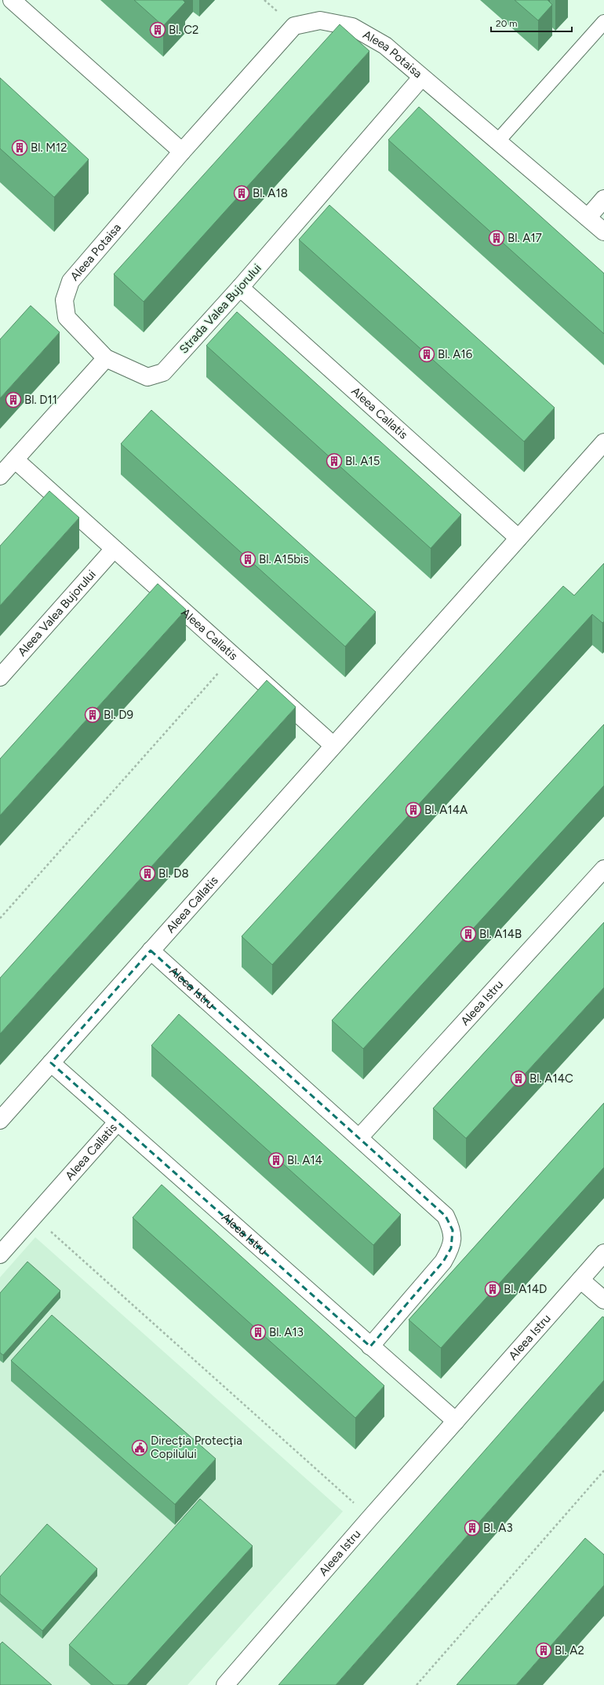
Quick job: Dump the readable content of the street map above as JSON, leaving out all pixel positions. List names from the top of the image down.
{
  "streets": {
    "street": [
      "Aleea Potaisa",
      "Strada Valea Bujorului",
      "Aleea Callatis",
      "Aleea Valea Bujorului",
      "Aleea Istru"
    ]
  },
  "crossings": [
    ["Aleea Potaisa", "Strada Valea Bujorului"],
    ["Strada Valea Bujorului", "Aleea Callatis"],
    ["Aleea Callatis", "Aleea Valea Bujorului"],
    ["Aleea Callatis", "Aleea Istru"]
  ],
  "places": {
    "building": [
      "Bl. C2",
      "Bl. M12",
      "Bl. A18",
      "Bl. A17",
      "Bl. A16",
      "Bl. D11",
      "Bl. A15",
      "Bl. A15bis",
      "Bl. D9",
      "Bl. A14A",
      "Bl. D8",
      "Bl. A14B",
      "Bl. A14C",
      "Bl. A14",
      "Bl. A14D",
      "Bl. A13",
      "Bl. A3",
      "Bl. A2"
    ],
    "public building": ["Direcţia Protecţia Copilului"]
  },
  "scale_bar": "20 m"
}
